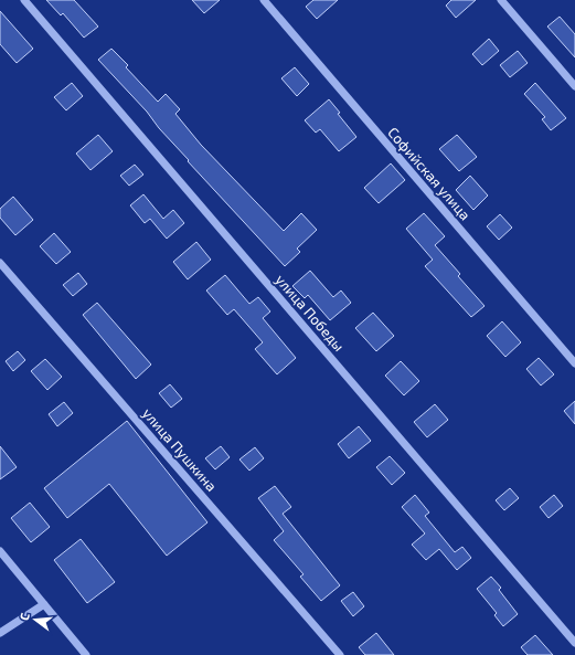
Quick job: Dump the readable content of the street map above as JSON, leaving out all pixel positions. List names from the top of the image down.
{
  "streets": {
    "street": ["Софийская улица", "улица Победы", "улица Пушкина"]
  },
  "north": "left"
}
